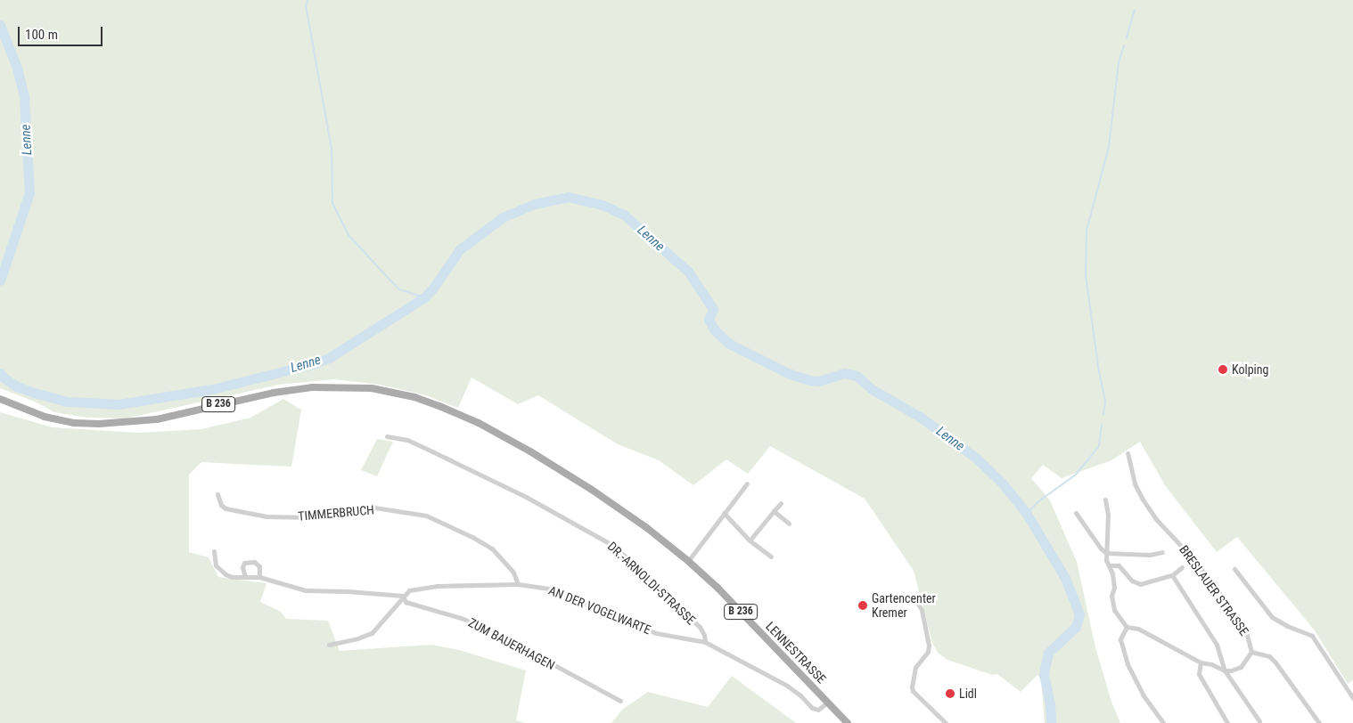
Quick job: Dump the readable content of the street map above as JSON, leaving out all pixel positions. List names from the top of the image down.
{
  "streets": {
    "main road": ["B 236", "LENNESTRASSE"],
    "street": [
      "TIMMERBRUCH",
      "DR.-ARNOLDI-STRASSE",
      "BRESLAUER STRASSE",
      "AN DER VOGELWARTE",
      "ZUM BAUERHAGEN"
    ]
  },
  "crossings": [
    ["TIMMERBRUCH", "AN DER VOGELWARTE"],
    ["DR.-ARNOLDI-STRASSE", "AN DER VOGELWARTE"],
    ["AN DER VOGELWARTE", "ZUM BAUERHAGEN"]
  ],
  "water": ["Lenne"],
  "places": ["Kolping", "Gartencenter Kremer", "Lidl"],
  "scale_bar": "100 m"
}
